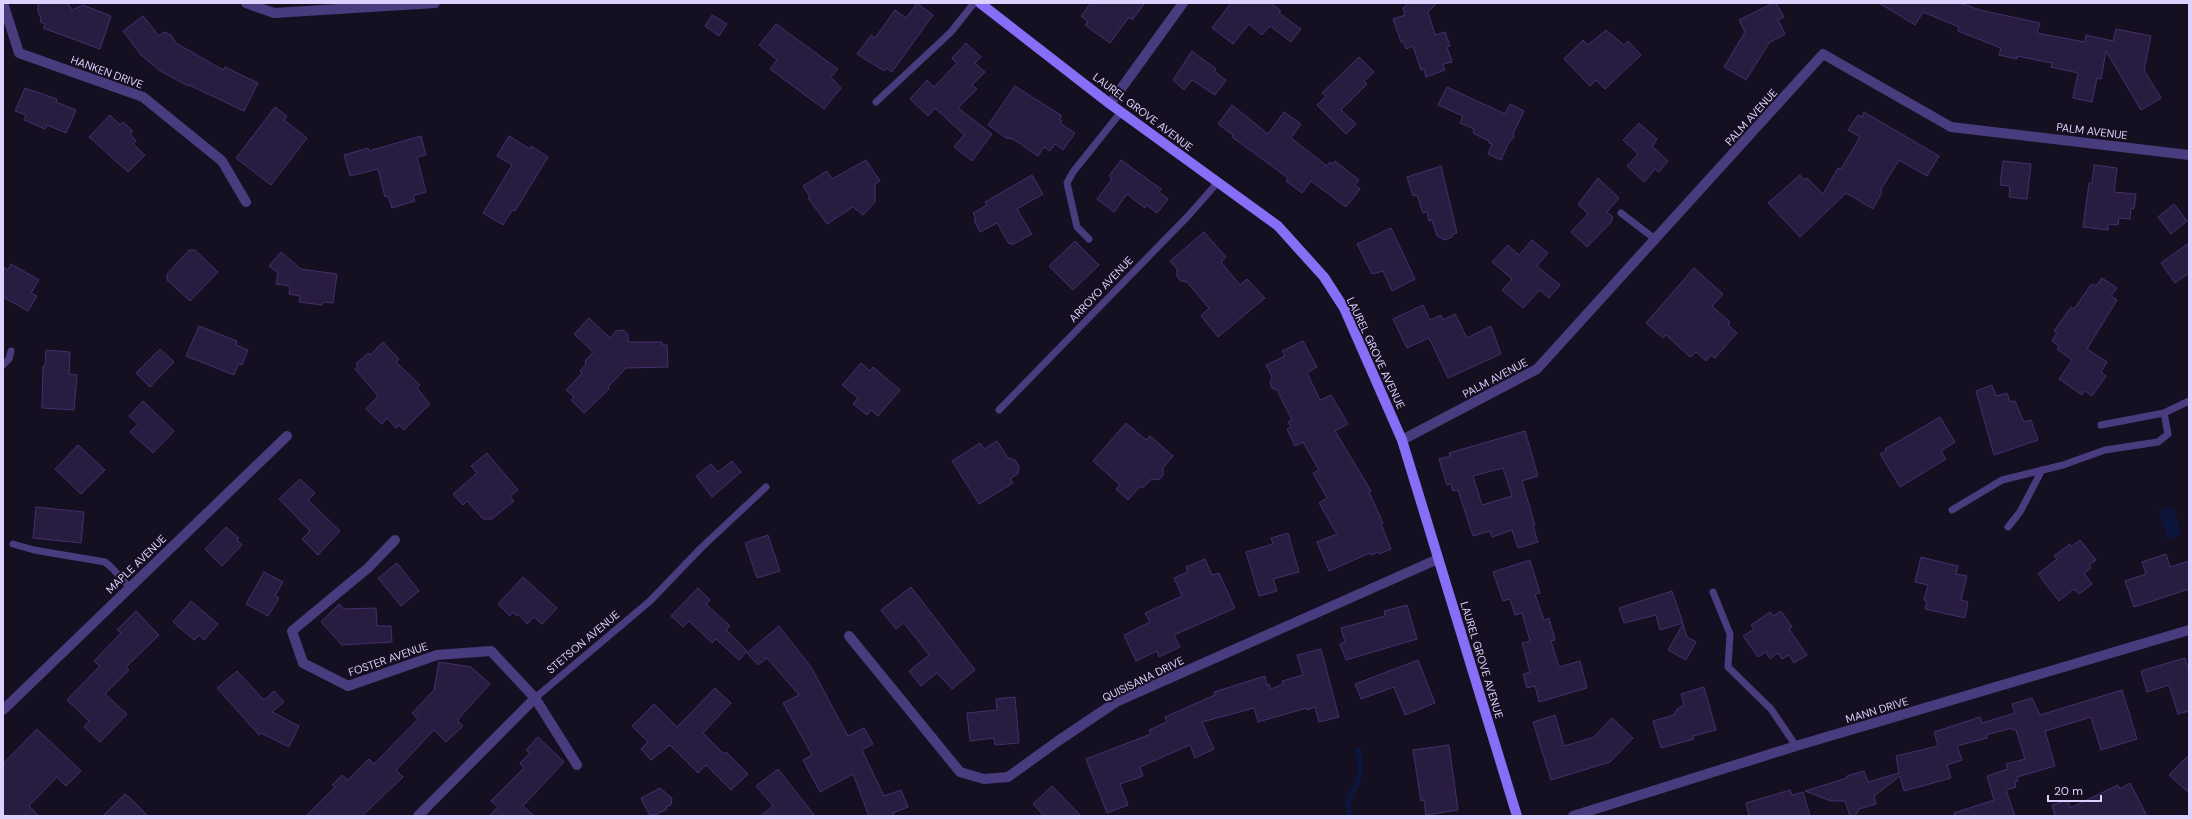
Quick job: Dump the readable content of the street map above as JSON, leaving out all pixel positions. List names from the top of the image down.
{
  "streets": {
    "street": [
      "HANKEN DRIVE",
      "LAUREL GROVE AVENUE",
      "PALM AVENUE",
      "MAPLE AVENUE",
      "STETSON AVENUE",
      "FOSTER AVENUE",
      "QUISISANA DRIVE",
      "MANN DRIVE"
    ],
    "lane": ["ARROYO AVENUE"]
  },
  "crossings": [
    ["LAUREL GROVE AVENUE", "PALM AVENUE"],
    ["LAUREL GROVE AVENUE", "ARROYO AVENUE"],
    ["LAUREL GROVE AVENUE", "QUISISANA DRIVE"],
    ["STETSON AVENUE", "FOSTER AVENUE"]
  ],
  "scale_bar": "20 m"
}
